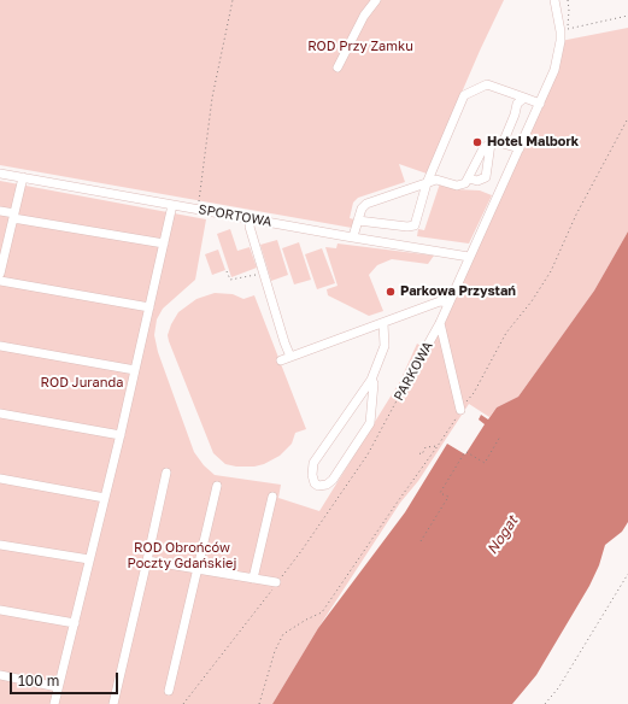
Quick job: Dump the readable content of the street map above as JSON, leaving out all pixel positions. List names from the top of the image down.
{
  "streets": {
    "street": ["SPORTOWA", "PARKOWA"]
  },
  "crossings": [
    ["SPORTOWA", "PARKOWA"]
  ],
  "water": ["Nogat"],
  "parks": ["ROD Przy Zamku", "ROD Juranda", "ROD Obrońców Poczty Gdańskiej"],
  "places": ["Hotel Malbork", "Parkowa Przystań"],
  "scale_bar": "100 m"
}
